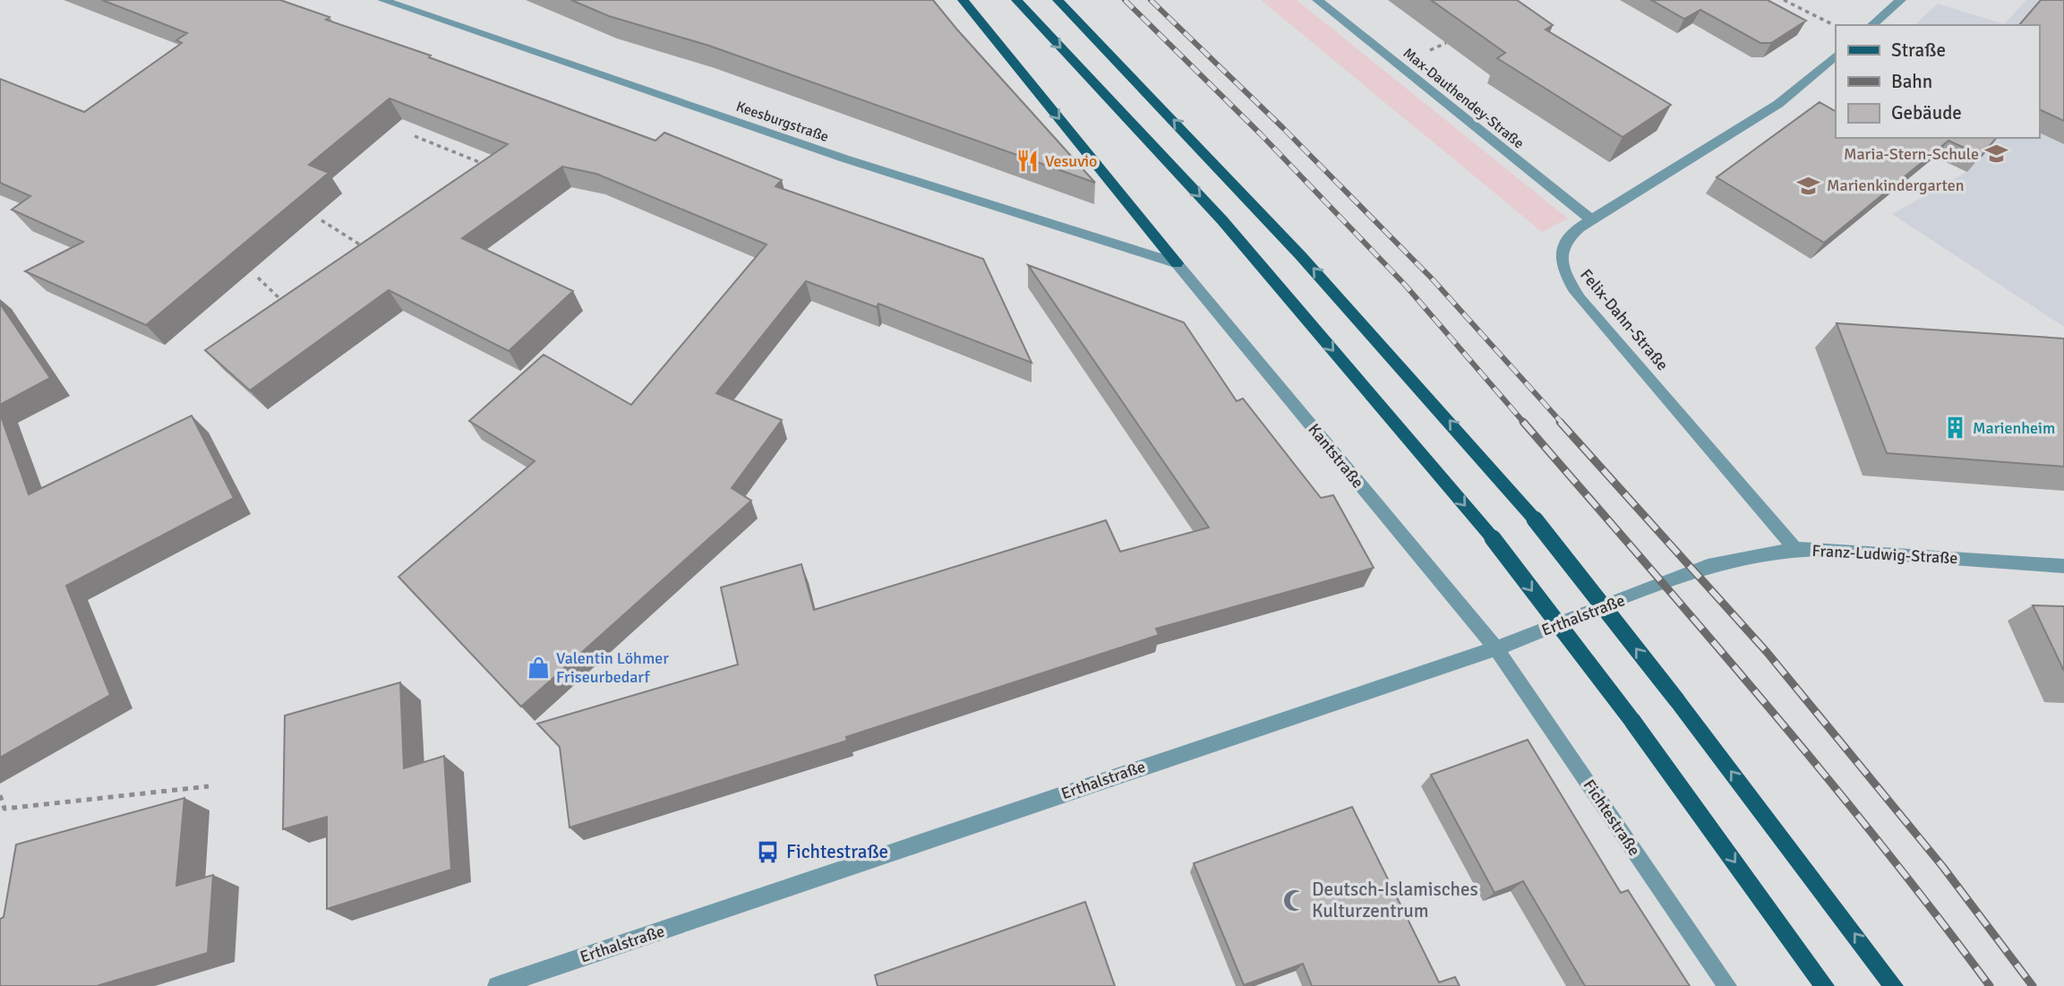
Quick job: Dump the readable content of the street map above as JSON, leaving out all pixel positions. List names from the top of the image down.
{
  "streets": {
    "street": [
      "Max-Dauthendey-Straße",
      "Keesburgstraße",
      "Felix-Dahn-Straße",
      "Kantstraße",
      "Franz-Ludwig-Straße",
      "Erthalstraße",
      "Fichtestraße"
    ]
  },
  "crossings": [
    ["Max-Dauthendey-Straße", "Felix-Dahn-Straße"],
    ["Keesburgstraße", "Kantstraße"],
    ["Felix-Dahn-Straße", "Franz-Ludwig-Straße"],
    ["Kantstraße", "Erthalstraße"],
    ["Kantstraße", "Fichtestraße"],
    ["Franz-Ludwig-Straße", "Erthalstraße"],
    ["Erthalstraße", "Fichtestraße"]
  ],
  "places": {
    "school or university": ["Maria-Stern-Schule", "Marienkindergarten"],
    "restaurant": ["Vesuvio"],
    "building": ["Marienheim"],
    "shop": ["Valentin Löhmer Friseurbedarf"],
    "bus stop": ["Fichtestraße"],
    "mosque": ["Deutsch-Islamisches Kulturzentrum"]
  },
  "legend": ["Straße", "Bahn", "Gebäude"]
}
